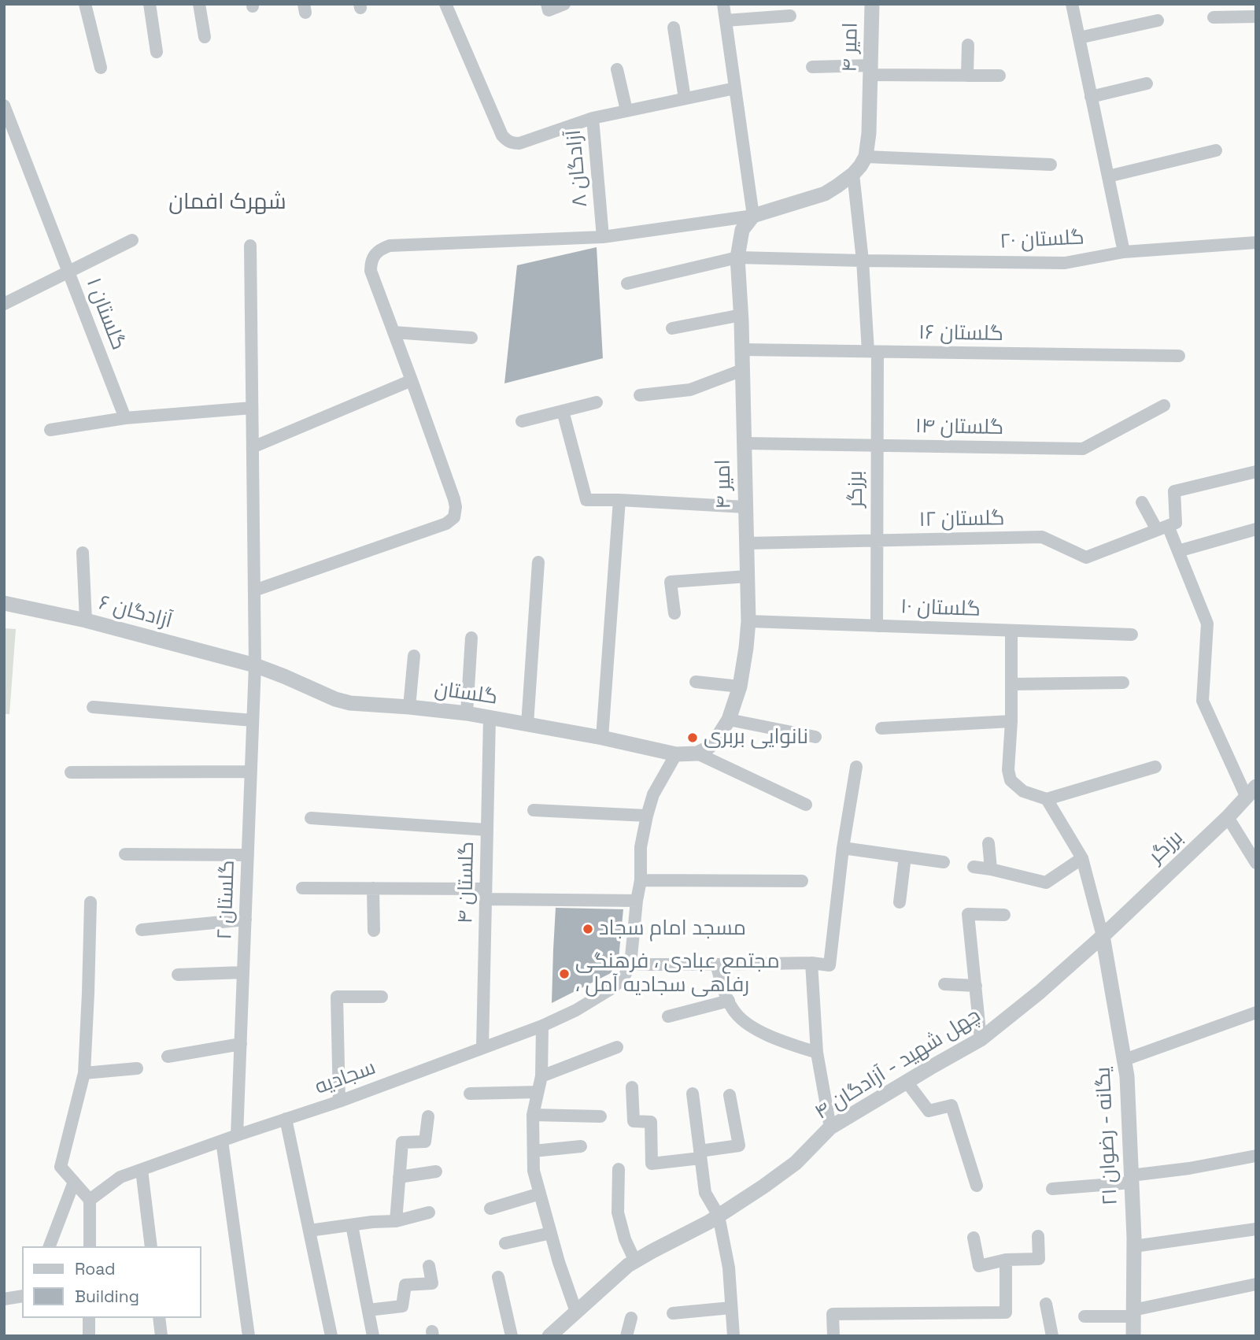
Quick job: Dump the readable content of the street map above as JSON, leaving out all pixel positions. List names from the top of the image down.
{
  "streets": {
    "street": [
      "امیر ۴",
      "آزادگان ۸",
      "گلستان ۲۰",
      "گلستان ۱",
      "گلستان ۱۶",
      "گلستان ۱۴",
      "برزگر",
      "گلستان ۱۲",
      "گلستان ۱۰",
      "آزادگان ۶",
      "گلستان",
      "گلستان ۴",
      "گلستان ۲",
      "چهل شهید - آزادگان ۴",
      "سجادیه",
      "یگانه - رضوان ۲۱"
    ]
  },
  "crossings": [
    ["امیر ۴", "گلستان ۲۰"],
    ["امیر ۴", "گلستان ۱۶"],
    ["امیر ۴", "گلستان ۱۴"],
    ["امیر ۴", "برزگر"],
    ["امیر ۴", "گلستان ۱۲"],
    ["امیر ۴", "گلستان ۱۰"],
    ["گلستان ۲۰", "برزگر"],
    ["گلستان ۱۶", "برزگر"],
    ["گلستان ۱۴", "برزگر"],
    ["برزگر", "گلستان ۱۲"],
    ["برزگر", "گلستان ۱۰"],
    ["برزگر", "چهل شهید - آزادگان ۴"],
    ["برزگر", "یگانه - رضوان ۲۱"],
    ["آزادگان ۶", "گلستان"],
    ["آزادگان ۶", "گلستان ۲"],
    ["گلستان", "گلستان ۴"],
    ["گلستان", "گلستان ۲"],
    ["گلستان ۴", "سجادیه"],
    ["گلستان ۲", "سجادیه"],
    ["چهل شهید - آزادگان ۴", "یگانه - رضوان ۲۱"]
  ],
  "districts": ["شهرک افمان"],
  "places": ["نانوایی بربری", "مسجد امام سجاد", "مجتمع عبادی ، فرهنگی ، رفاهی سجادیه آمل"],
  "legend": ["Road", "Building"]
}
